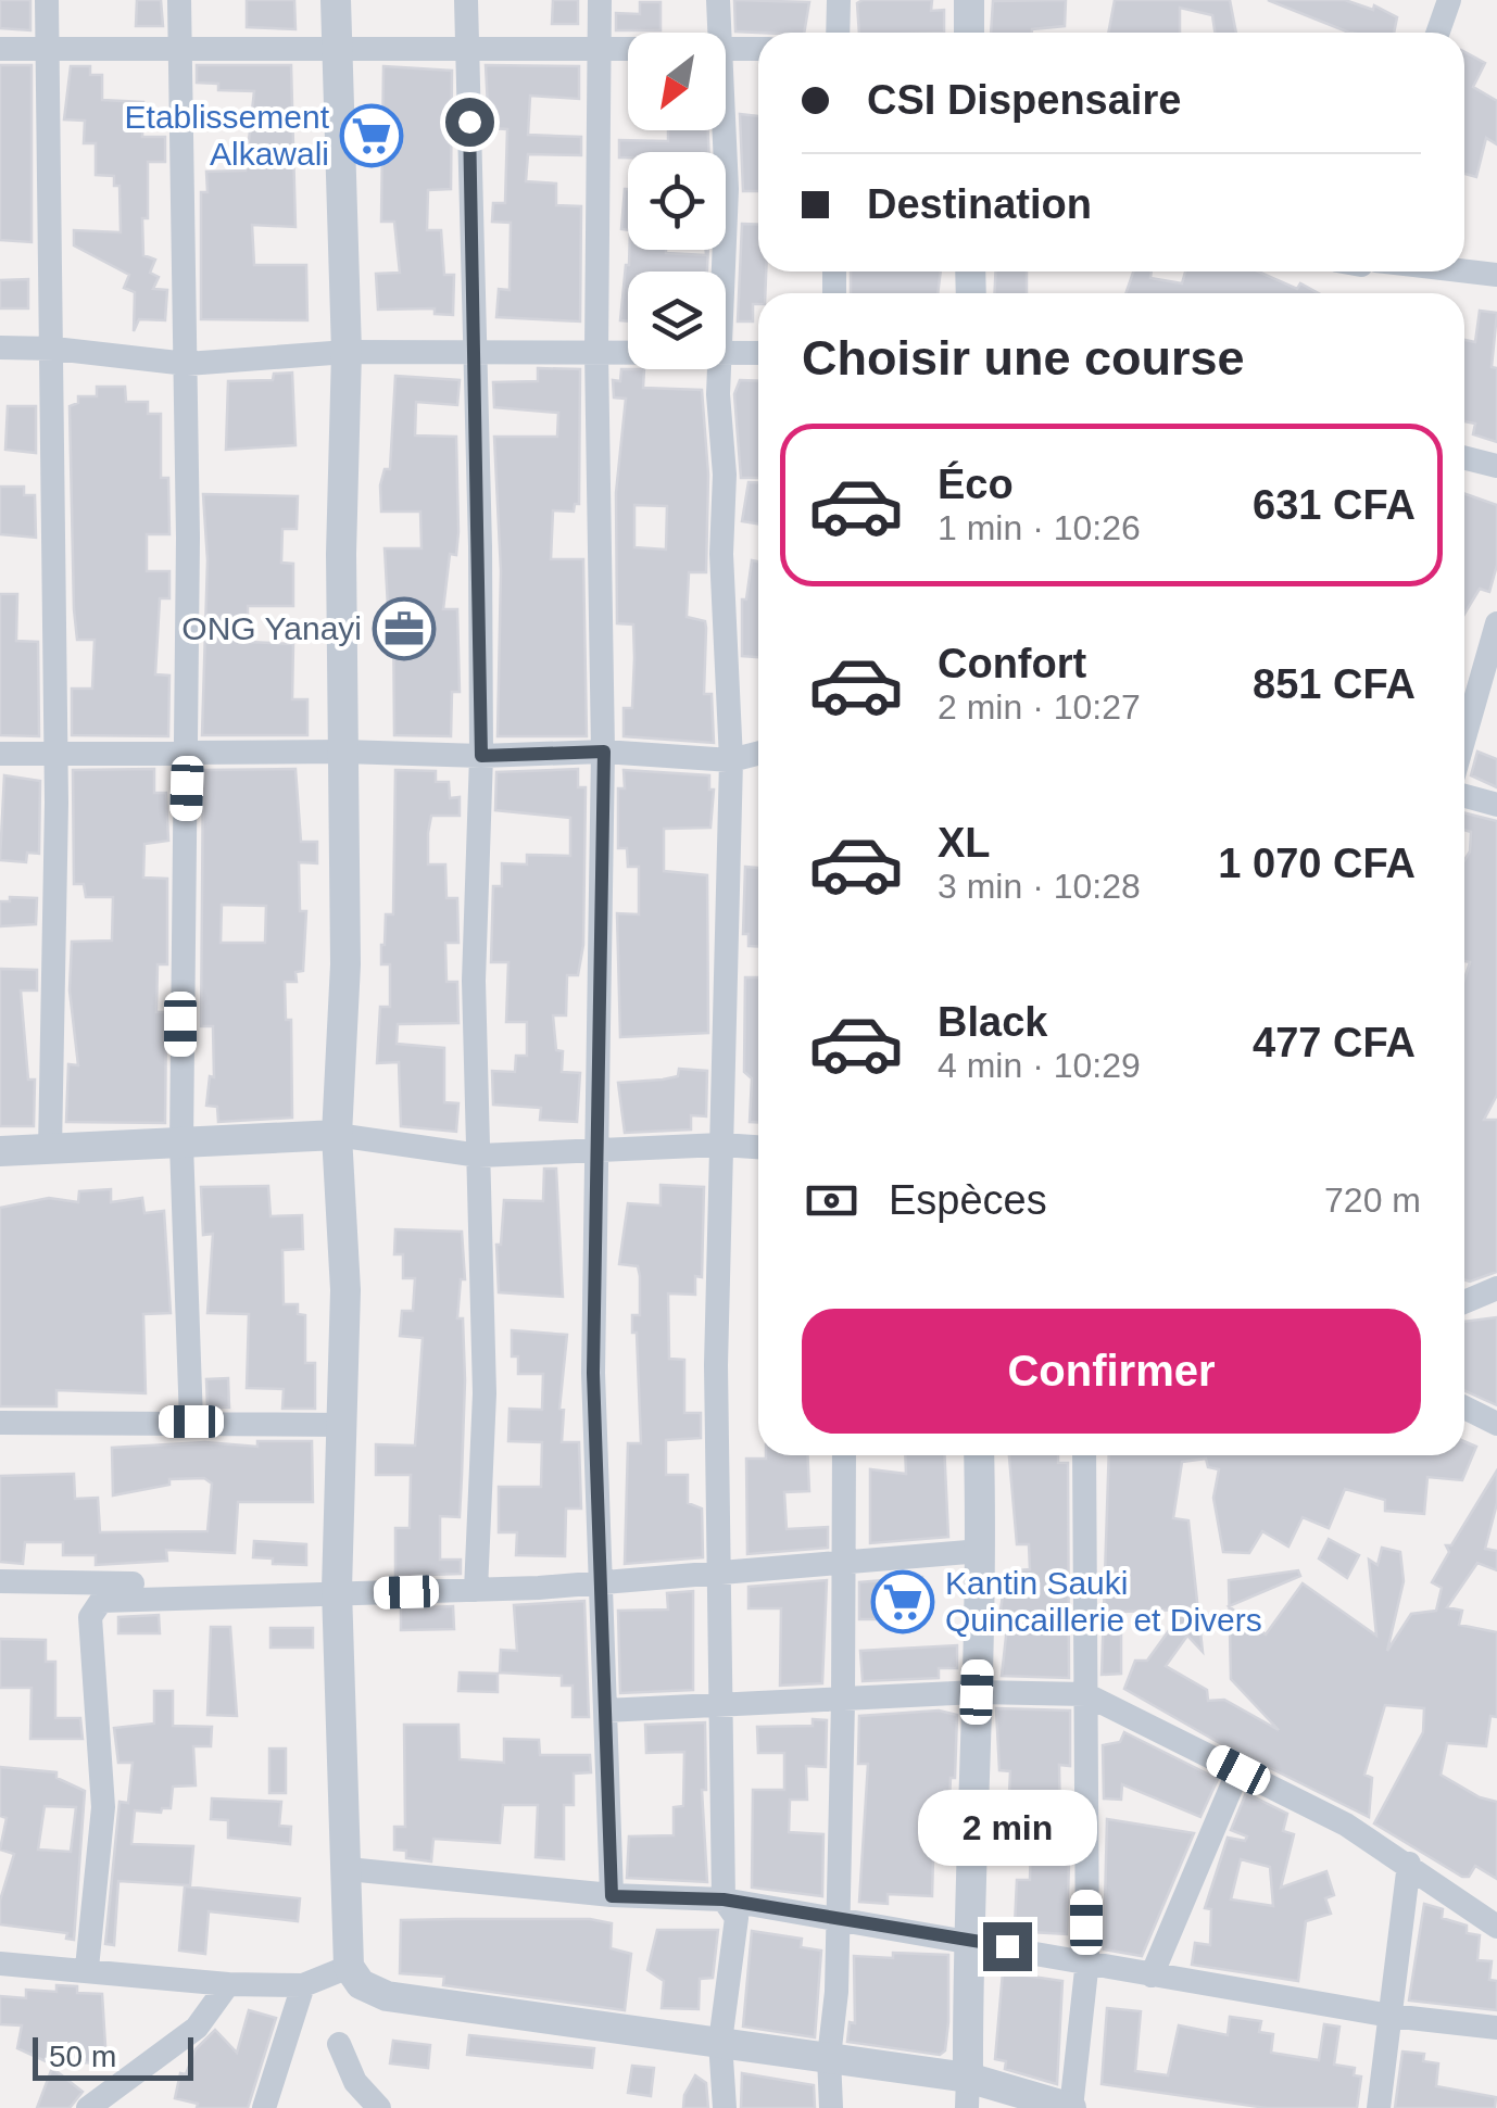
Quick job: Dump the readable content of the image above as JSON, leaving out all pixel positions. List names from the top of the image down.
{
  "places": {
    "supermarket": ["Etablissement Alkawali", "Kantin Sauki Quincaillerie et Divers"],
    "office": ["ONG Yanayi"]
  },
  "scale_bar": "50 m",
  "north": "bottom left",
  "page": {
    "banner": ["CSI Dispensaire", "Destination"],
    "heading": "Choisir une course",
    "list": [
      {
        "name": "Éco",
        "note": "1 min · 10:26",
        "value": "631 CFA"
      },
      {
        "name": "Confort",
        "note": "2 min · 10:27",
        "value": "851 CFA"
      },
      {
        "name": "XL",
        "note": "3 min · 10:28",
        "value": "1 070 CFA"
      },
      {
        "name": "Black",
        "note": "4 min · 10:29",
        "value": "477 CFA"
      }
    ],
    "pay": ["Espèces", "720 m"],
    "buttons": "Confirmer",
    "bubble": "2 min",
    "scale": "50 m"
  }
}
